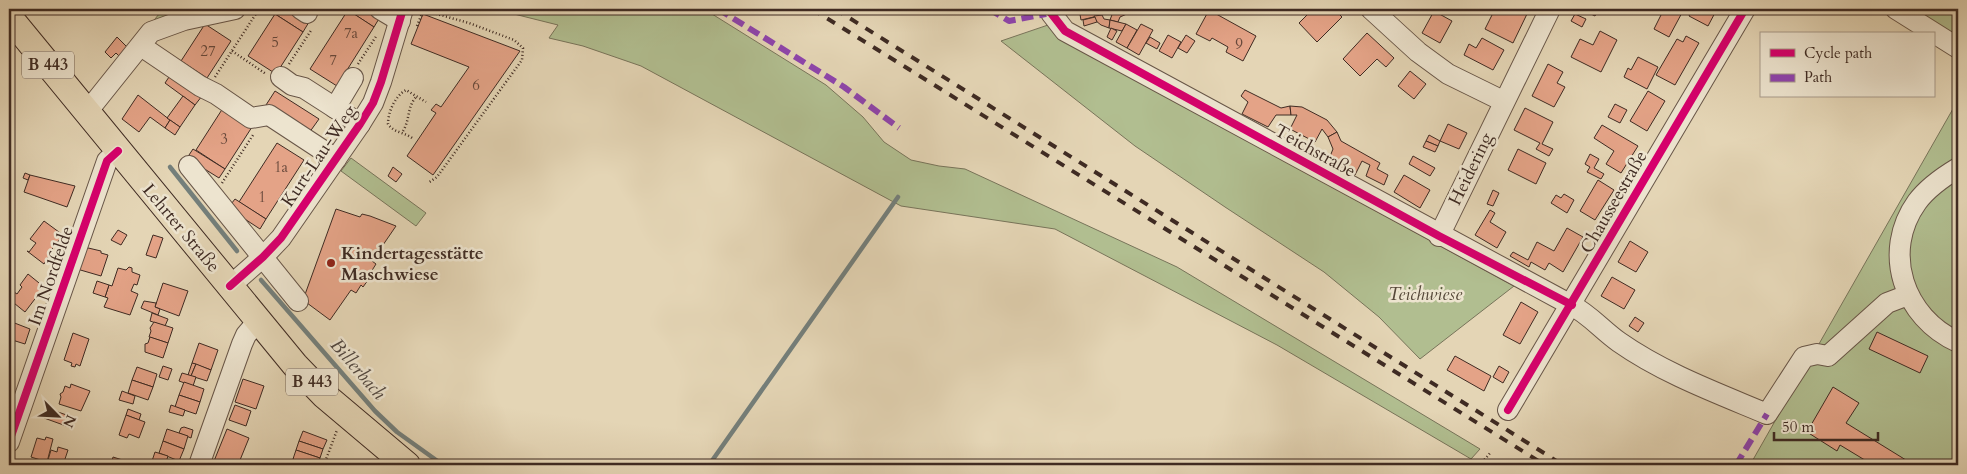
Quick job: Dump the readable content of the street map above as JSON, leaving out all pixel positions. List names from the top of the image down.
{
  "streets": {
    "main road": ["B 443", "Lehrter Straße"],
    "street": [
      "Teichstraße",
      "Kurt-Lau-Weg",
      "Heidering",
      "Chausseestraße",
      "Im Nordfelde"
    ]
  },
  "crossings": [
    ["Teichstraße", "Heidering"],
    ["Teichstraße", "Chausseestraße"],
    ["Kurt-Lau-Weg", "Lehrter Straße"],
    ["Lehrter Straße", "Im Nordfelde"]
  ],
  "water": ["Billerbach"],
  "parks": ["Teichwiese"],
  "places": ["Kindertagesstätte Maschwiese"],
  "house_numbers": [
    "7a",
    "5",
    "9",
    "27",
    "7",
    "6",
    "3",
    "1a",
    "1"
  ],
  "legend": ["Cycle path", "Path"],
  "scale_bar": "50 m",
  "north": "bottom right"
}
